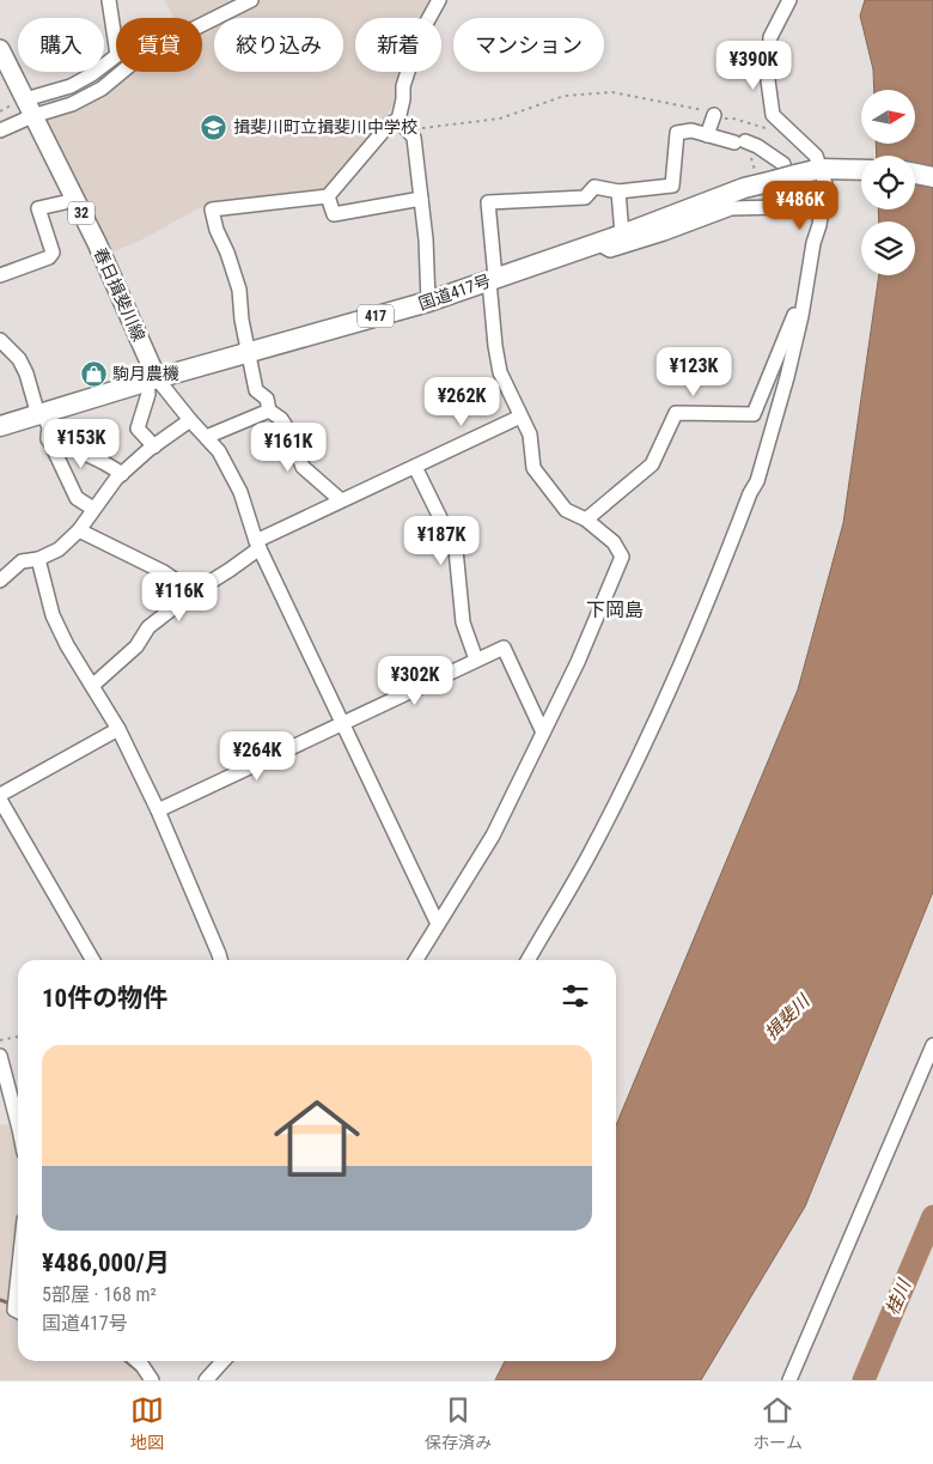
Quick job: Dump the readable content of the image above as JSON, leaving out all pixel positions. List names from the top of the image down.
{
  "streets": {
    "highway": ["国道417号", "417"],
    "main road": ["32", "春日揖斐川線"]
  },
  "crossings": [
    ["国道417号", "春日揖斐川線"]
  ],
  "districts": ["下岡島"],
  "water": ["揖斐川", "桂川"],
  "places": {
    "school or university": ["揖斐川町立揖斐川中学校"],
    "shop": ["駒月農機"]
  },
  "north": "right",
  "page": {
    "chip": [
      "購入",
      "賃貸",
      "絞り込み",
      "新着",
      "マンション"
    ],
    "price": [
      "¥390K",
      "¥486K",
      "¥123K",
      "¥262K",
      "¥153K",
      "¥161K",
      "¥187K",
      "¥116K",
      "¥302K",
      "¥264K"
    ],
    "heading": "10件の物件",
    "list": [
      {
        "name": "¥486,000/月",
        "note": "5部屋 · 168 m² · 国道417号"
      }
    ],
    "tabs": ["地図", "保存済み", "ホーム"]
  }
}
